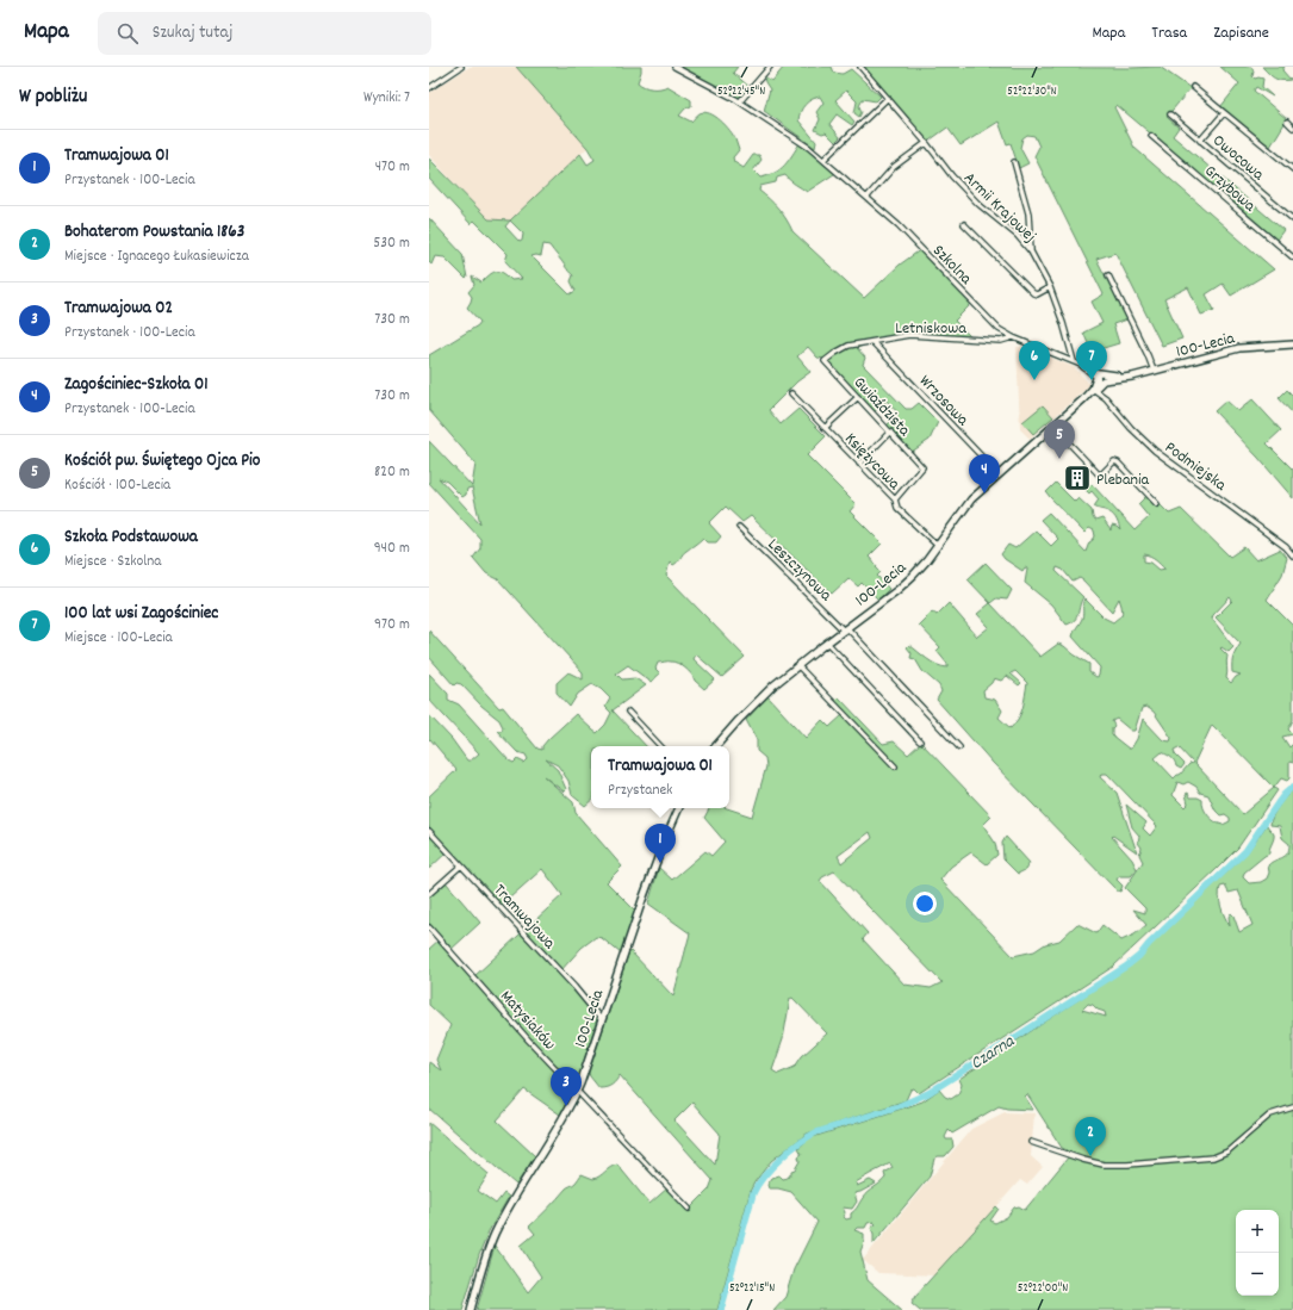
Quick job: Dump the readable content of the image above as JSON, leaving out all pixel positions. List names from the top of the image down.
{
  "streets": {
    "street": [
      "Owocowa",
      "Grzybowa",
      "Armii Krajowej",
      "Szkolna",
      "Letniskowa",
      "100-Lecia",
      "Wrzosowa",
      "Gwiaździsta",
      "Księżycowa",
      "Podmiejska",
      "Leszczynowa",
      "Tramwajowa",
      "Matysiaków"
    ]
  },
  "crossings": [
    ["Armii Krajowej", "Szkolna"],
    ["Szkolna", "Letniskowa"],
    ["Szkolna", "100-Lecia"],
    ["Letniskowa", "Wrzosowa"],
    ["Letniskowa", "Gwiaździsta"],
    ["100-Lecia", "Wrzosowa"],
    ["100-Lecia", "Księżycowa"],
    ["100-Lecia", "Podmiejska"],
    ["100-Lecia", "Leszczynowa"],
    ["100-Lecia", "Tramwajowa"],
    ["100-Lecia", "Matysiaków"],
    ["Gwiaździsta", "Księżycowa"]
  ],
  "water": ["Czarna"],
  "places": {
    "building": ["Plebania"]
  },
  "page": {
    "header": "Mapa",
    "search": "Szukaj tutaj",
    "nav": ["Mapa", "Trasa", "Zapisane"],
    "heading": ["W pobliżu", "Wyniki: 7"],
    "list": [
      {
        "mark": "1",
        "name": "Tramwajowa 01",
        "note": "Przystanek · 100-Lecia",
        "value": "470 m"
      },
      {
        "mark": "2",
        "name": "Bohaterom Powstania 1863",
        "note": "Miejsce · Ignacego Łukasiewicza",
        "value": "530 m"
      },
      {
        "mark": "3",
        "name": "Tramwajowa 02",
        "note": "Przystanek · 100-Lecia",
        "value": "730 m"
      },
      {
        "mark": "4",
        "name": "Zagościniec-Szkoła 01",
        "note": "Przystanek · 100-Lecia",
        "value": "730 m"
      },
      {
        "mark": "5",
        "name": "Kościół pw. Świętego Ojca Pio",
        "note": "Kościół · 100-Lecia",
        "value": "820 m"
      },
      {
        "mark": "6",
        "name": "Szkoła Podstawowa",
        "note": "Miejsce · Szkolna",
        "value": "940 m"
      },
      {
        "mark": "7",
        "name": "100 lat wsi Zagościniec",
        "note": "Miejsce · 100-Lecia",
        "value": "970 m"
      }
    ],
    "pins": [
      "6",
      "7",
      "5",
      "4",
      "1",
      "3",
      "2"
    ],
    "popup": ["Tramwajowa 01", "Przystanek"],
    "map_buttons": ["+", "−"]
  },
  "coordinates": [
    "52°22'45\"N",
    "52°22'30\"N",
    "52°22'15\"N",
    "52°22'00\"N"
  ]
}
